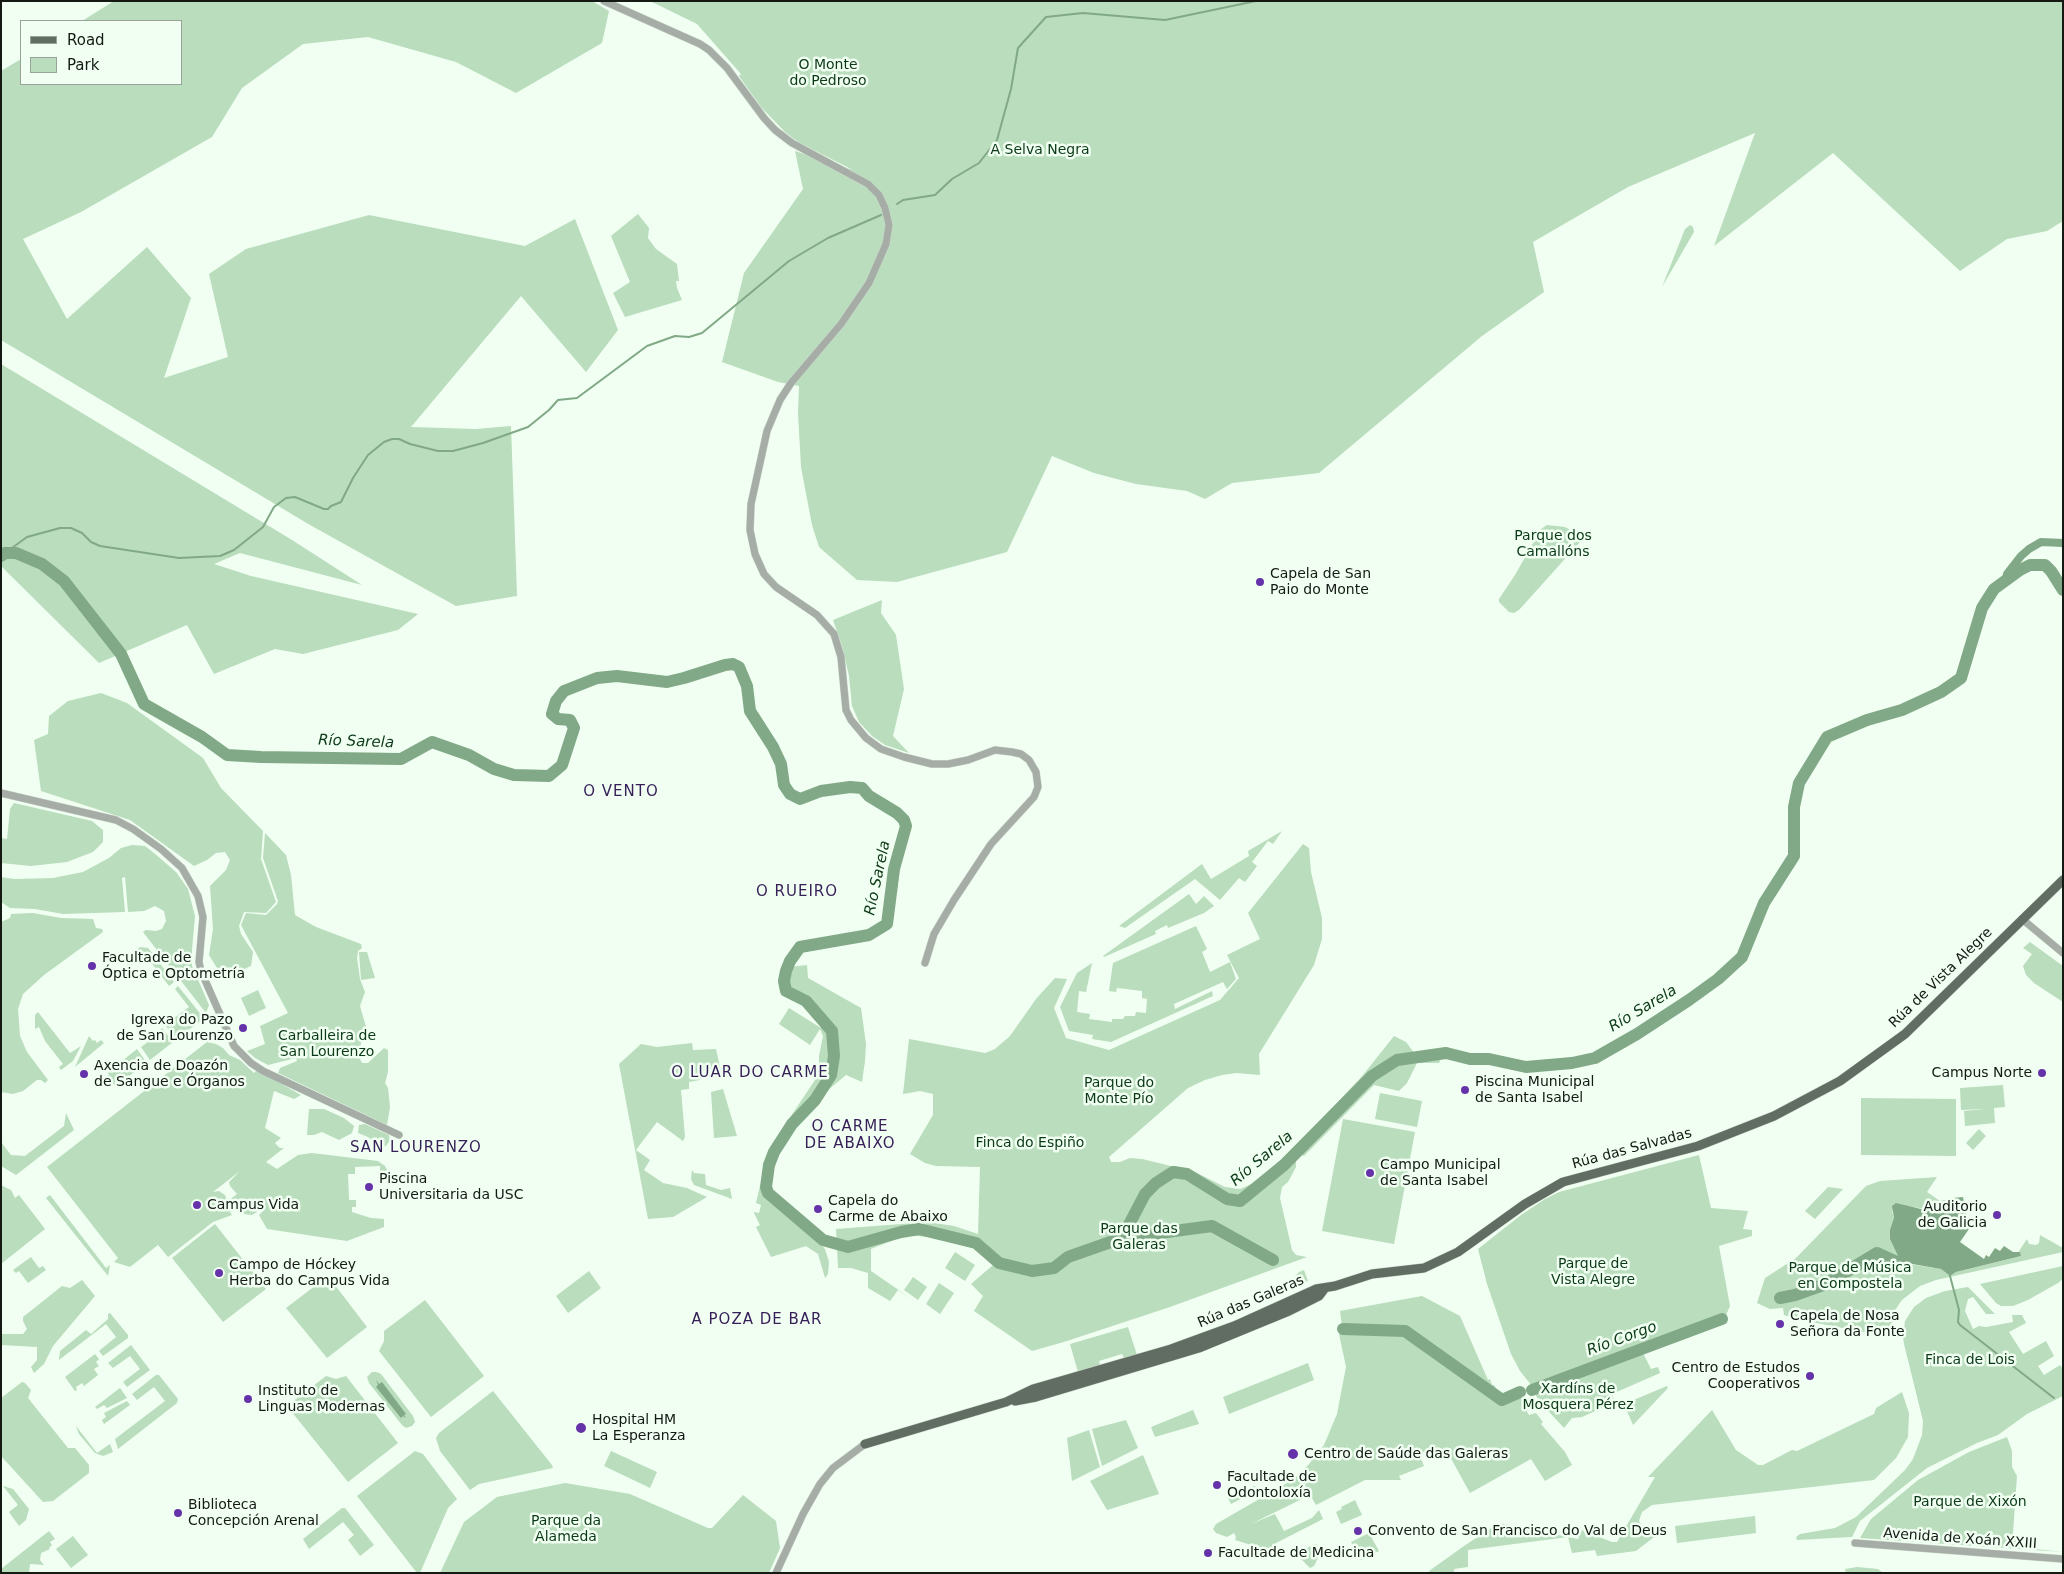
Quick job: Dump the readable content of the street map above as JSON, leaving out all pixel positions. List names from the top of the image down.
{
  "streets": {
    "main road": ["Rúa de Vista Alegre", "Rúa das Salvadas", "Rúa das Galeras"],
    "street": ["Avenida de Xoán XXIII"]
  },
  "crossings": [
    ["Rúa de Vista Alegre", "Rúa das Salvadas"],
    ["Rúa das Salvadas", "Rúa das Galeras"]
  ],
  "districts": [
    "O VENTO",
    "O RUEIRO",
    "O LUAR DO CARME",
    "O CARME DE ABAIXO",
    "SAN LOURENZO",
    "A POZA DE BAR"
  ],
  "water": ["Río Sarela", "Río Corgo"],
  "parks": [
    "O Monte do Pedroso",
    "A Selva Negra",
    "Parque dos Camallóns",
    "Carballeira de San Lourenzo",
    "Parque do Monte Pío",
    "Finca do Espiño",
    "Parque das Galeras",
    "Parque de Vista Alegre",
    "Parque de Música en Compostela",
    "Finca de Lois",
    "Xardíns de Mosquera Pérez",
    "Parque de Xixón",
    "Parque da Alameda"
  ],
  "places": [
    "Capela de San Paio do Monte",
    "Facultade de Óptica e Optometría",
    "Igrexa do Pazo de San Lourenzo",
    "Campus Norte",
    "Axencia de Doazón de Sangue e Órganos",
    "Piscina Municipal de Santa Isabel",
    "Campo Municipal de Santa Isabel",
    "Piscina Universitaria da USC",
    "Campus Vida",
    "Capela do Carme de Abaixo",
    "Auditorio de Galicia",
    "Campo de Hóckey Herba do Campus Vida",
    "Capela de Nosa Señora da Fonte",
    "Centro de Estudos Cooperativos",
    "Instituto de Linguas Modernas",
    "Hospital HM La Esperanza",
    "Centro de Saúde das Galeras",
    "Facultade de Odontoloxía",
    "Biblioteca Concepción Arenal",
    "Convento de San Francisco do Val de Deus",
    "Facultade de Medicina"
  ],
  "legend": ["Road", "Park"]
}
